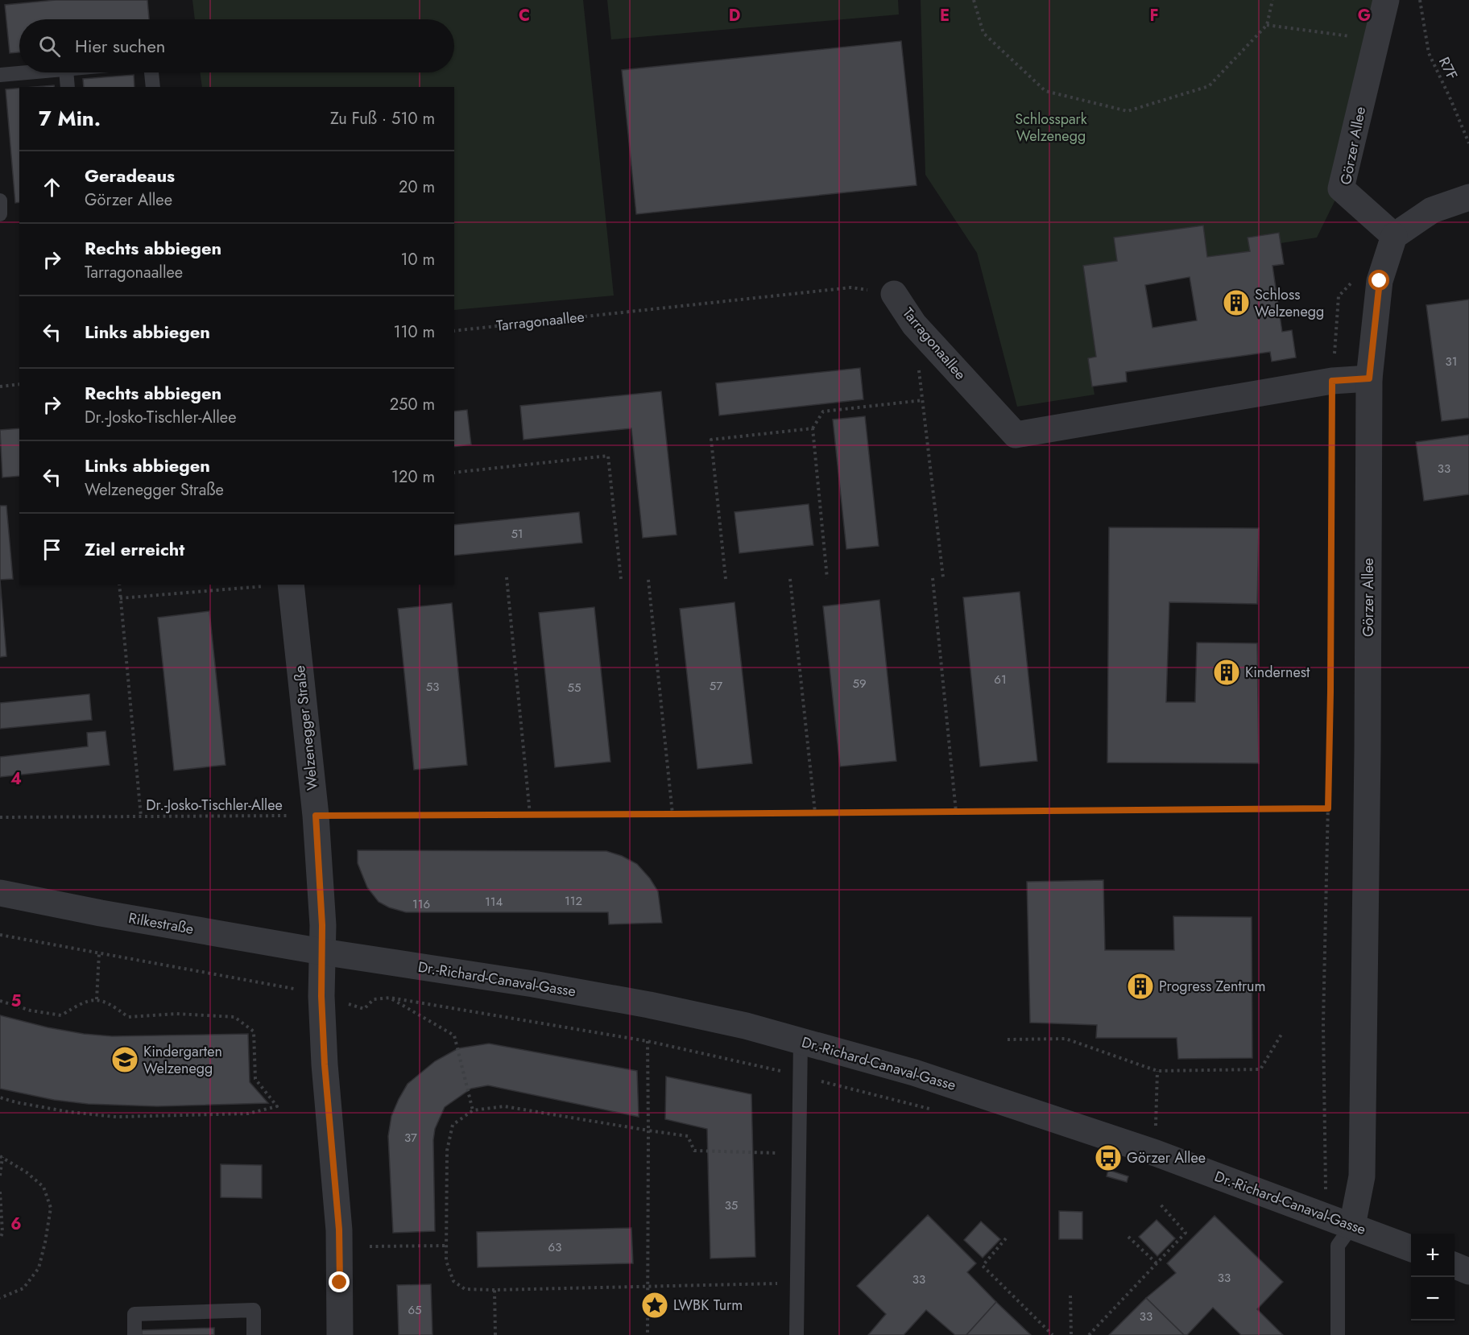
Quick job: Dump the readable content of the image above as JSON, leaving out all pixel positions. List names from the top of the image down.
{
  "streets": {
    "street": [
      "Görzer Allee",
      "Tarragonaallee",
      "Welzenegger Straße",
      "Rilkestraße",
      "Dr.-Richard-Canaval-Gasse"
    ],
    "path": ["R7F", "Dr.-Josko-Tischler-Allee"]
  },
  "crossings": [
    ["Görzer Allee", "Tarragonaallee"],
    ["Görzer Allee", "Dr.-Richard-Canaval-Gasse"],
    ["Welzenegger Straße", "Dr.-Josko-Tischler-Allee"],
    ["Welzenegger Straße", "Rilkestraße"],
    ["Welzenegger Straße", "Dr.-Richard-Canaval-Gasse"],
    ["Rilkestraße", "Dr.-Richard-Canaval-Gasse"]
  ],
  "parks": ["Schlosspark Welzenegg"],
  "places": {
    "building": ["Schloss Welzenegg", "Kindernest", "Progress Zentrum"],
    "school or university": ["Kindergarten Welzenegg"],
    "bus stop": ["Görzer Allee"],
    "place": ["LWBK Turm"]
  },
  "house_numbers": [
    "31",
    "33",
    "51",
    "61",
    "59",
    "57",
    "53",
    "55",
    "112",
    "114",
    "116",
    "37",
    "35",
    "63",
    "33",
    "33",
    "65",
    "33"
  ],
  "page": {
    "search": "Hier suchen",
    "heading": ["7 Min.", "Zu Fuß · 510 m"],
    "list": [
      ["Geradeaus", "Görzer Allee", "20 m"],
      ["Rechts abbiegen", "Tarragonaallee", "10 m"],
      ["Links abbiegen", "110 m"],
      ["Rechts abbiegen", "Dr.-Josko-Tischler-Allee", "250 m"],
      ["Links abbiegen", "Welzenegger Straße", "120 m"],
      "Ziel erreicht"
    ],
    "map_buttons": ["+", "−"]
  },
  "grid": {
    "columns": [
      "C",
      "D",
      "E",
      "F",
      "G"
    ],
    "rows": ["4", "5", "6"]
  }
}
